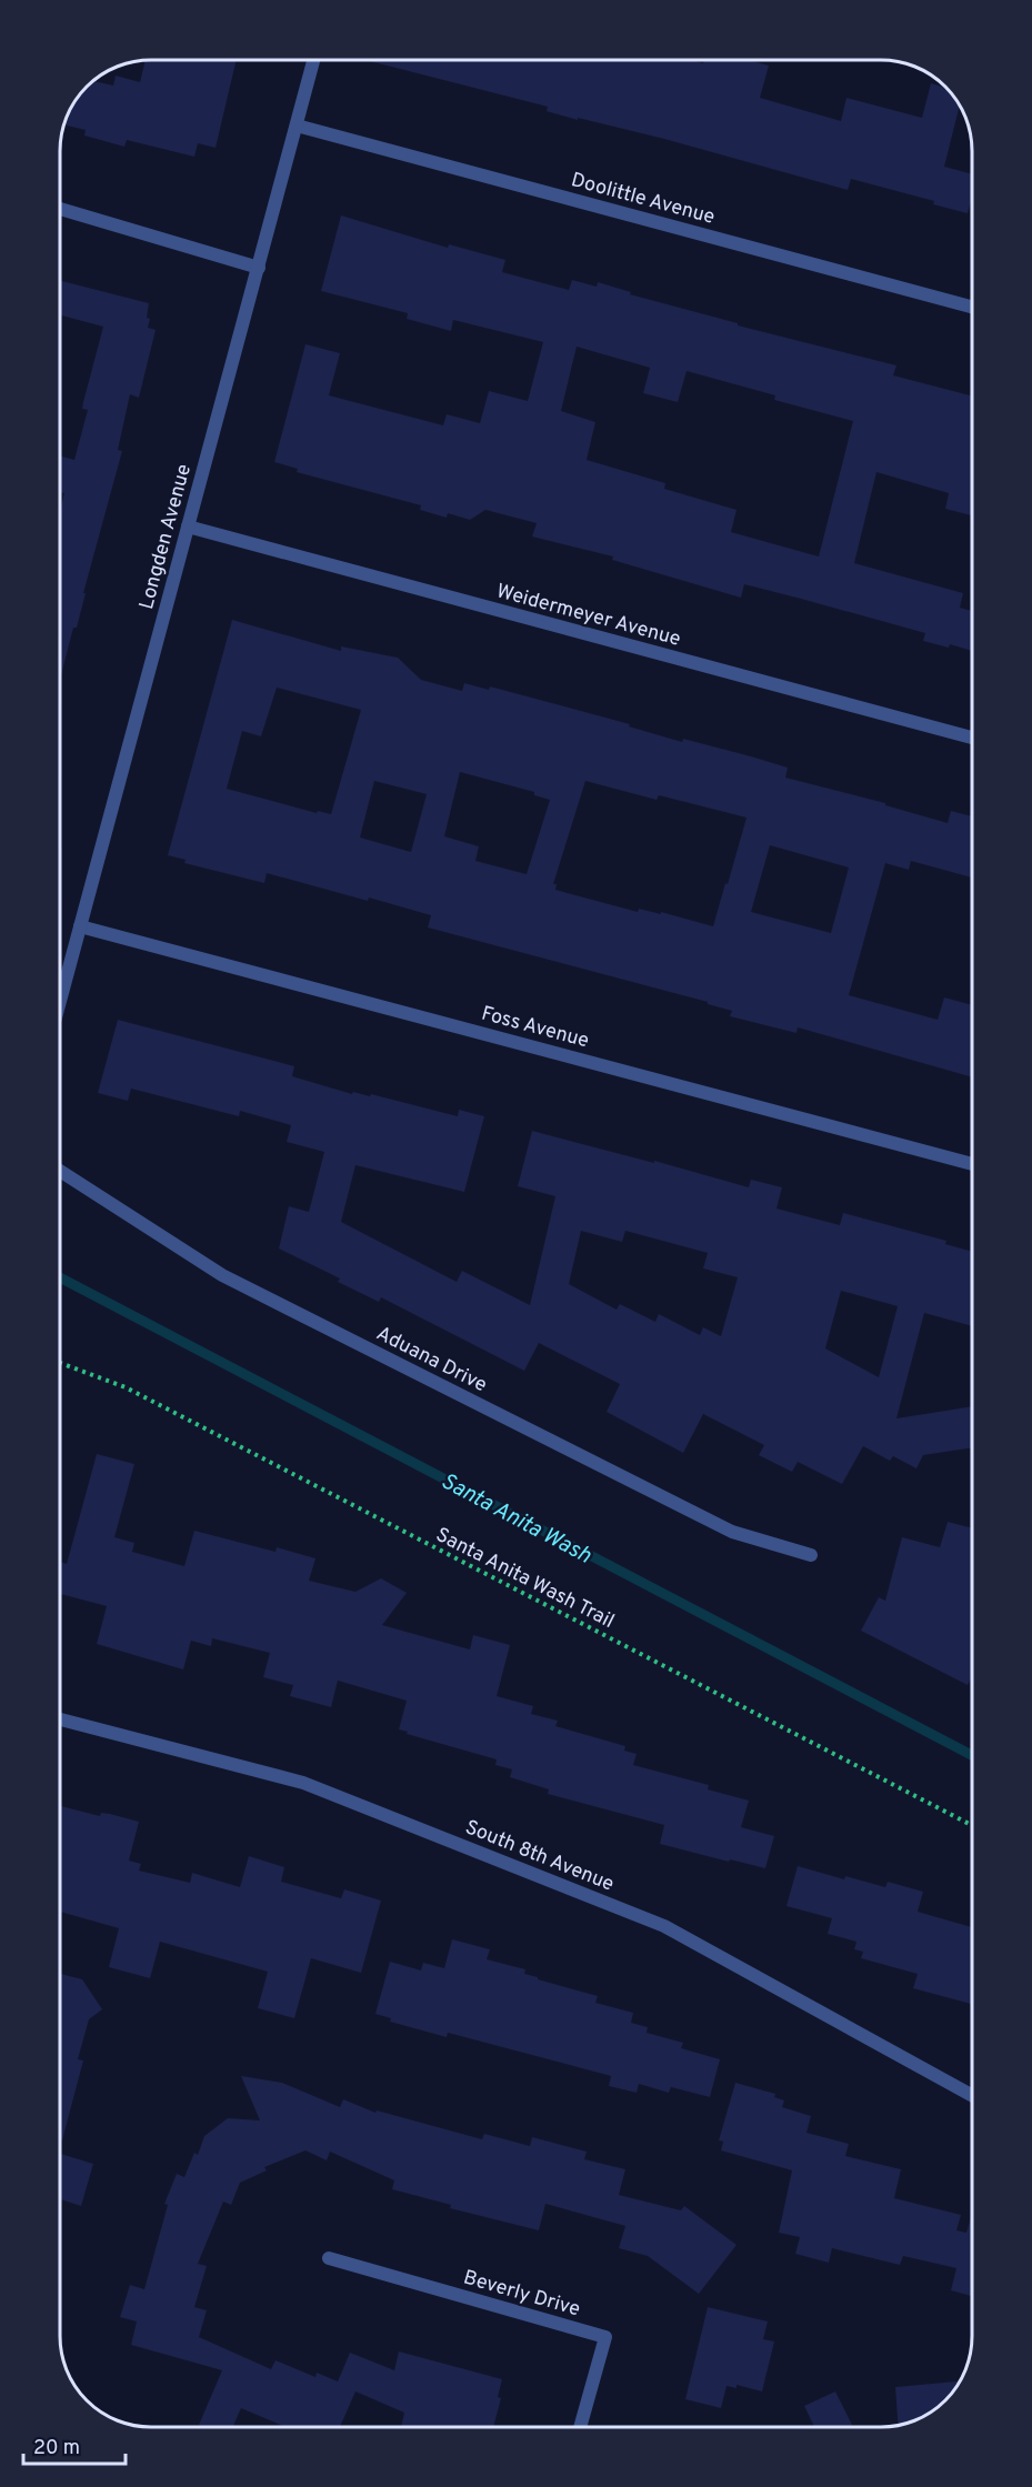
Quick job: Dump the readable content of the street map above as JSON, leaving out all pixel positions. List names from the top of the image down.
{
  "streets": {
    "street": [
      "Doolittle Avenue",
      "Longden Avenue",
      "Weidermeyer Avenue",
      "Foss Avenue",
      "Aduana Drive",
      "South 8th Avenue",
      "Beverly Drive"
    ],
    "path": ["Santa Anita Wash Trail"]
  },
  "crossings": [
    ["Doolittle Avenue", "Longden Avenue"],
    ["Longden Avenue", "Weidermeyer Avenue"],
    ["Longden Avenue", "Foss Avenue"]
  ],
  "water": ["Santa Anita Wash"],
  "scale_bar": "20 m"
}
